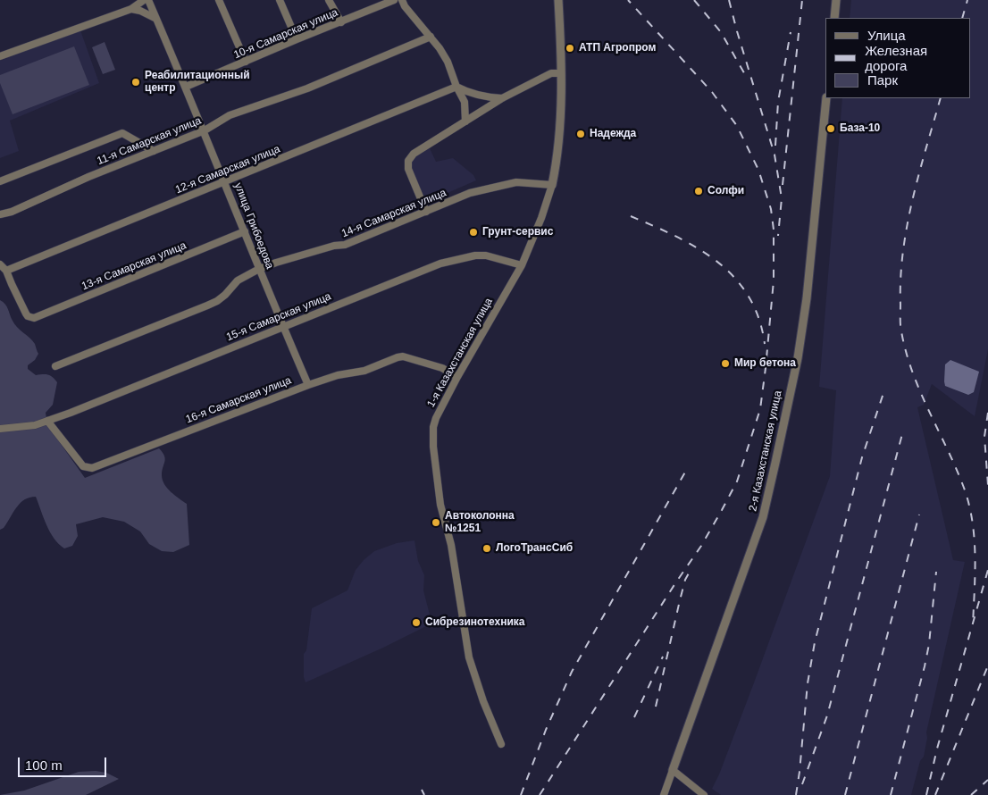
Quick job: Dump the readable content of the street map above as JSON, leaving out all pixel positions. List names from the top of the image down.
{
  "streets": {
    "street": [
      "10-я Самарская улица",
      "11-я Самарская улица",
      "12-я Самарская улица",
      "14-я Самарская улица",
      "улица Грибоедова",
      "13-я Самарская улица",
      "15-я Самарская улица",
      "1-я Казахстанская улица",
      "16-я Самарская улица",
      "2-я Казахстанская улица"
    ]
  },
  "crossings": [
    ["10-я Самарская улица", "улица Грибоедова"],
    ["11-я Самарская улица", "улица Грибоедова"],
    ["12-я Самарская улица", "улица Грибоедова"],
    ["12-я Самарская улица", "13-я Самарская улица"],
    ["14-я Самарская улица", "улица Грибоедова"],
    ["14-я Самарская улица", "1-я Казахстанская улица"],
    ["улица Грибоедова", "13-я Самарская улица"],
    ["улица Грибоедова", "15-я Самарская улица"],
    ["улица Грибоедова", "16-я Самарская улица"],
    ["15-я Самарская улица", "1-я Казахстанская улица"],
    ["15-я Самарская улица", "16-я Самарская улица"],
    ["1-я Казахстанская улица", "16-я Самарская улица"]
  ],
  "places": [
    "АТП Агропром",
    "Реабилитационный центр",
    "База-10",
    "Надежда",
    "Солфи",
    "Грунт-сервис",
    "Мир бетона",
    "Автоколонна №1251",
    "ЛогоТрансСиб",
    "Сибрезинотехника"
  ],
  "legend": ["Улица", "Железная дорога", "Парк"],
  "scale_bar": "100 m"
}
